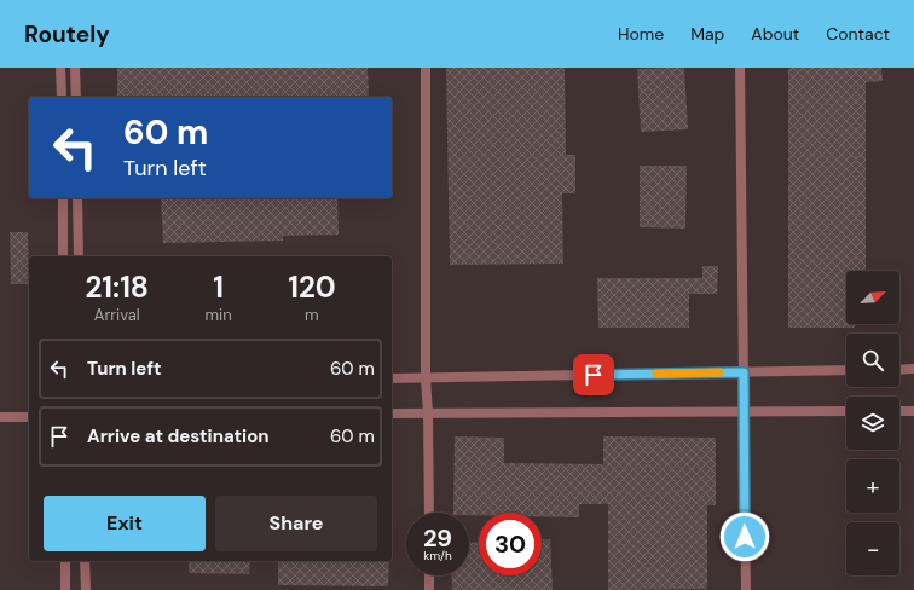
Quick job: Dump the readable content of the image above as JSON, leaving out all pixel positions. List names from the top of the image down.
{
  "north": "top right",
  "page": {
    "header": "Routely",
    "nav": [
      "Home",
      "Map",
      "About",
      "Contact"
    ],
    "turn": ["60 m", "Turn left"],
    "eta": [
      "21:18",
      "Arrival",
      "1",
      "min",
      "120",
      "m"
    ],
    "map_buttons": ["+", "−"],
    "list": [
      {
        "name": "Turn left",
        "value": "60 m"
      },
      {
        "name": "Arrive at destination",
        "value": "60 m"
      }
    ],
    "buttons": ["Exit", "Share"],
    "speed": "29 km/h",
    "limit": "30"
  }
}
